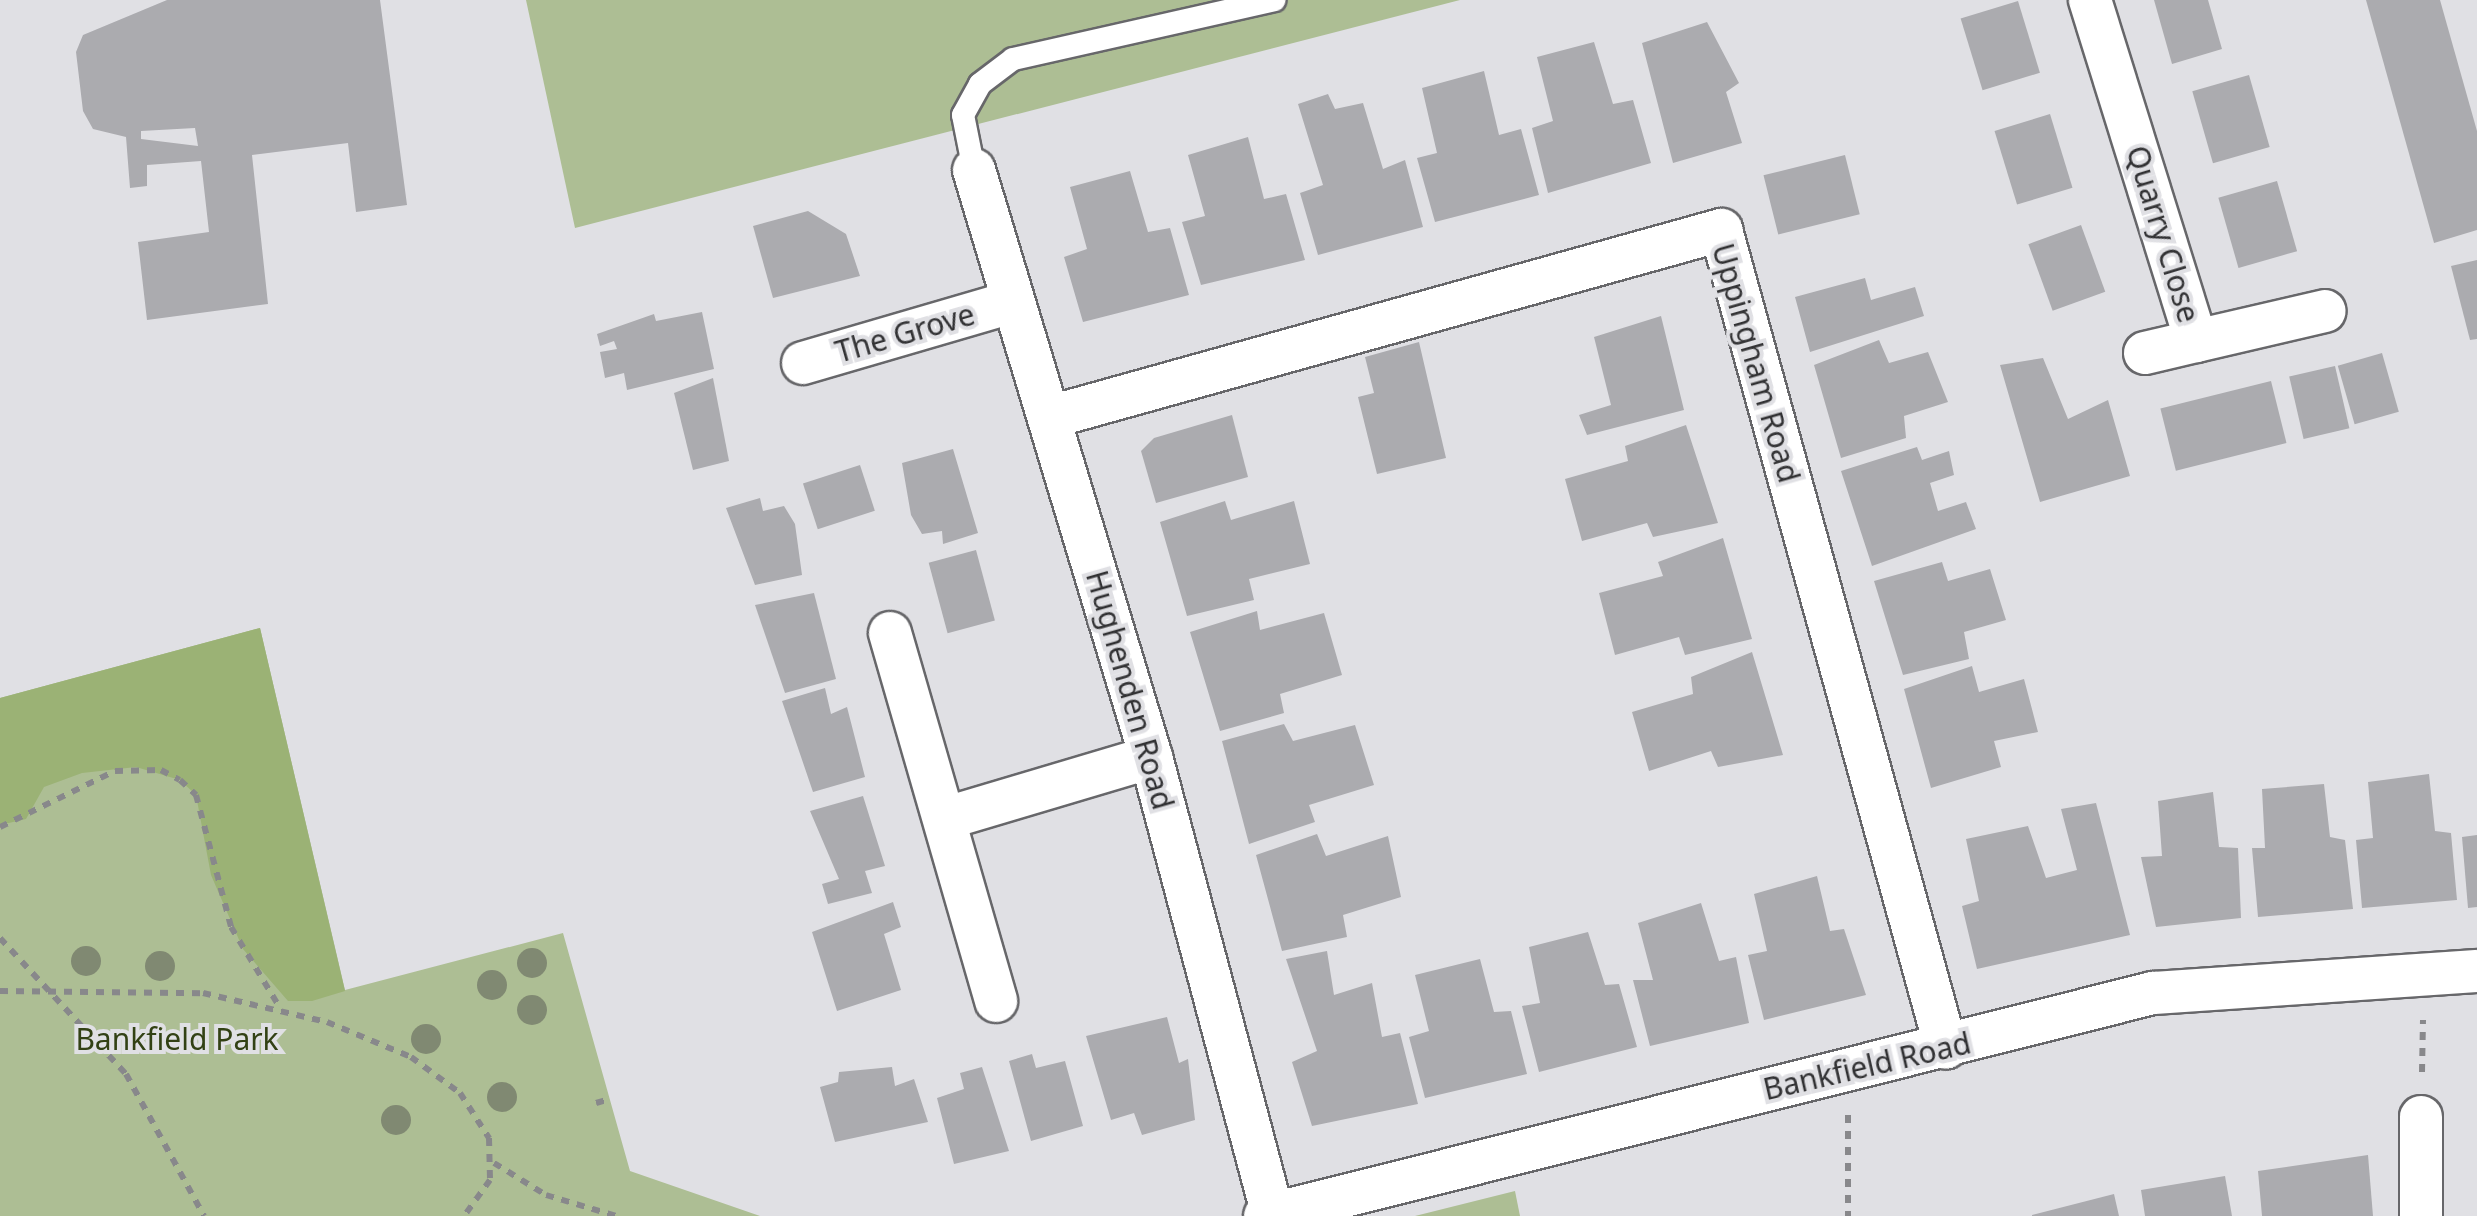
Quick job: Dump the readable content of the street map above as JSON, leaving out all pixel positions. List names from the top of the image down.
{
  "streets": {
    "street": [
      "Quarry Close",
      "The Grove",
      "Uppingham Road",
      "Hughenden Road",
      "Bankfield Road"
    ]
  },
  "crossings": [
    ["The Grove", "Hughenden Road"],
    ["Uppingham Road", "Hughenden Road"],
    ["Uppingham Road", "Bankfield Road"],
    ["Hughenden Road", "Bankfield Road"]
  ],
  "parks": ["Bankfield Park"]
}
